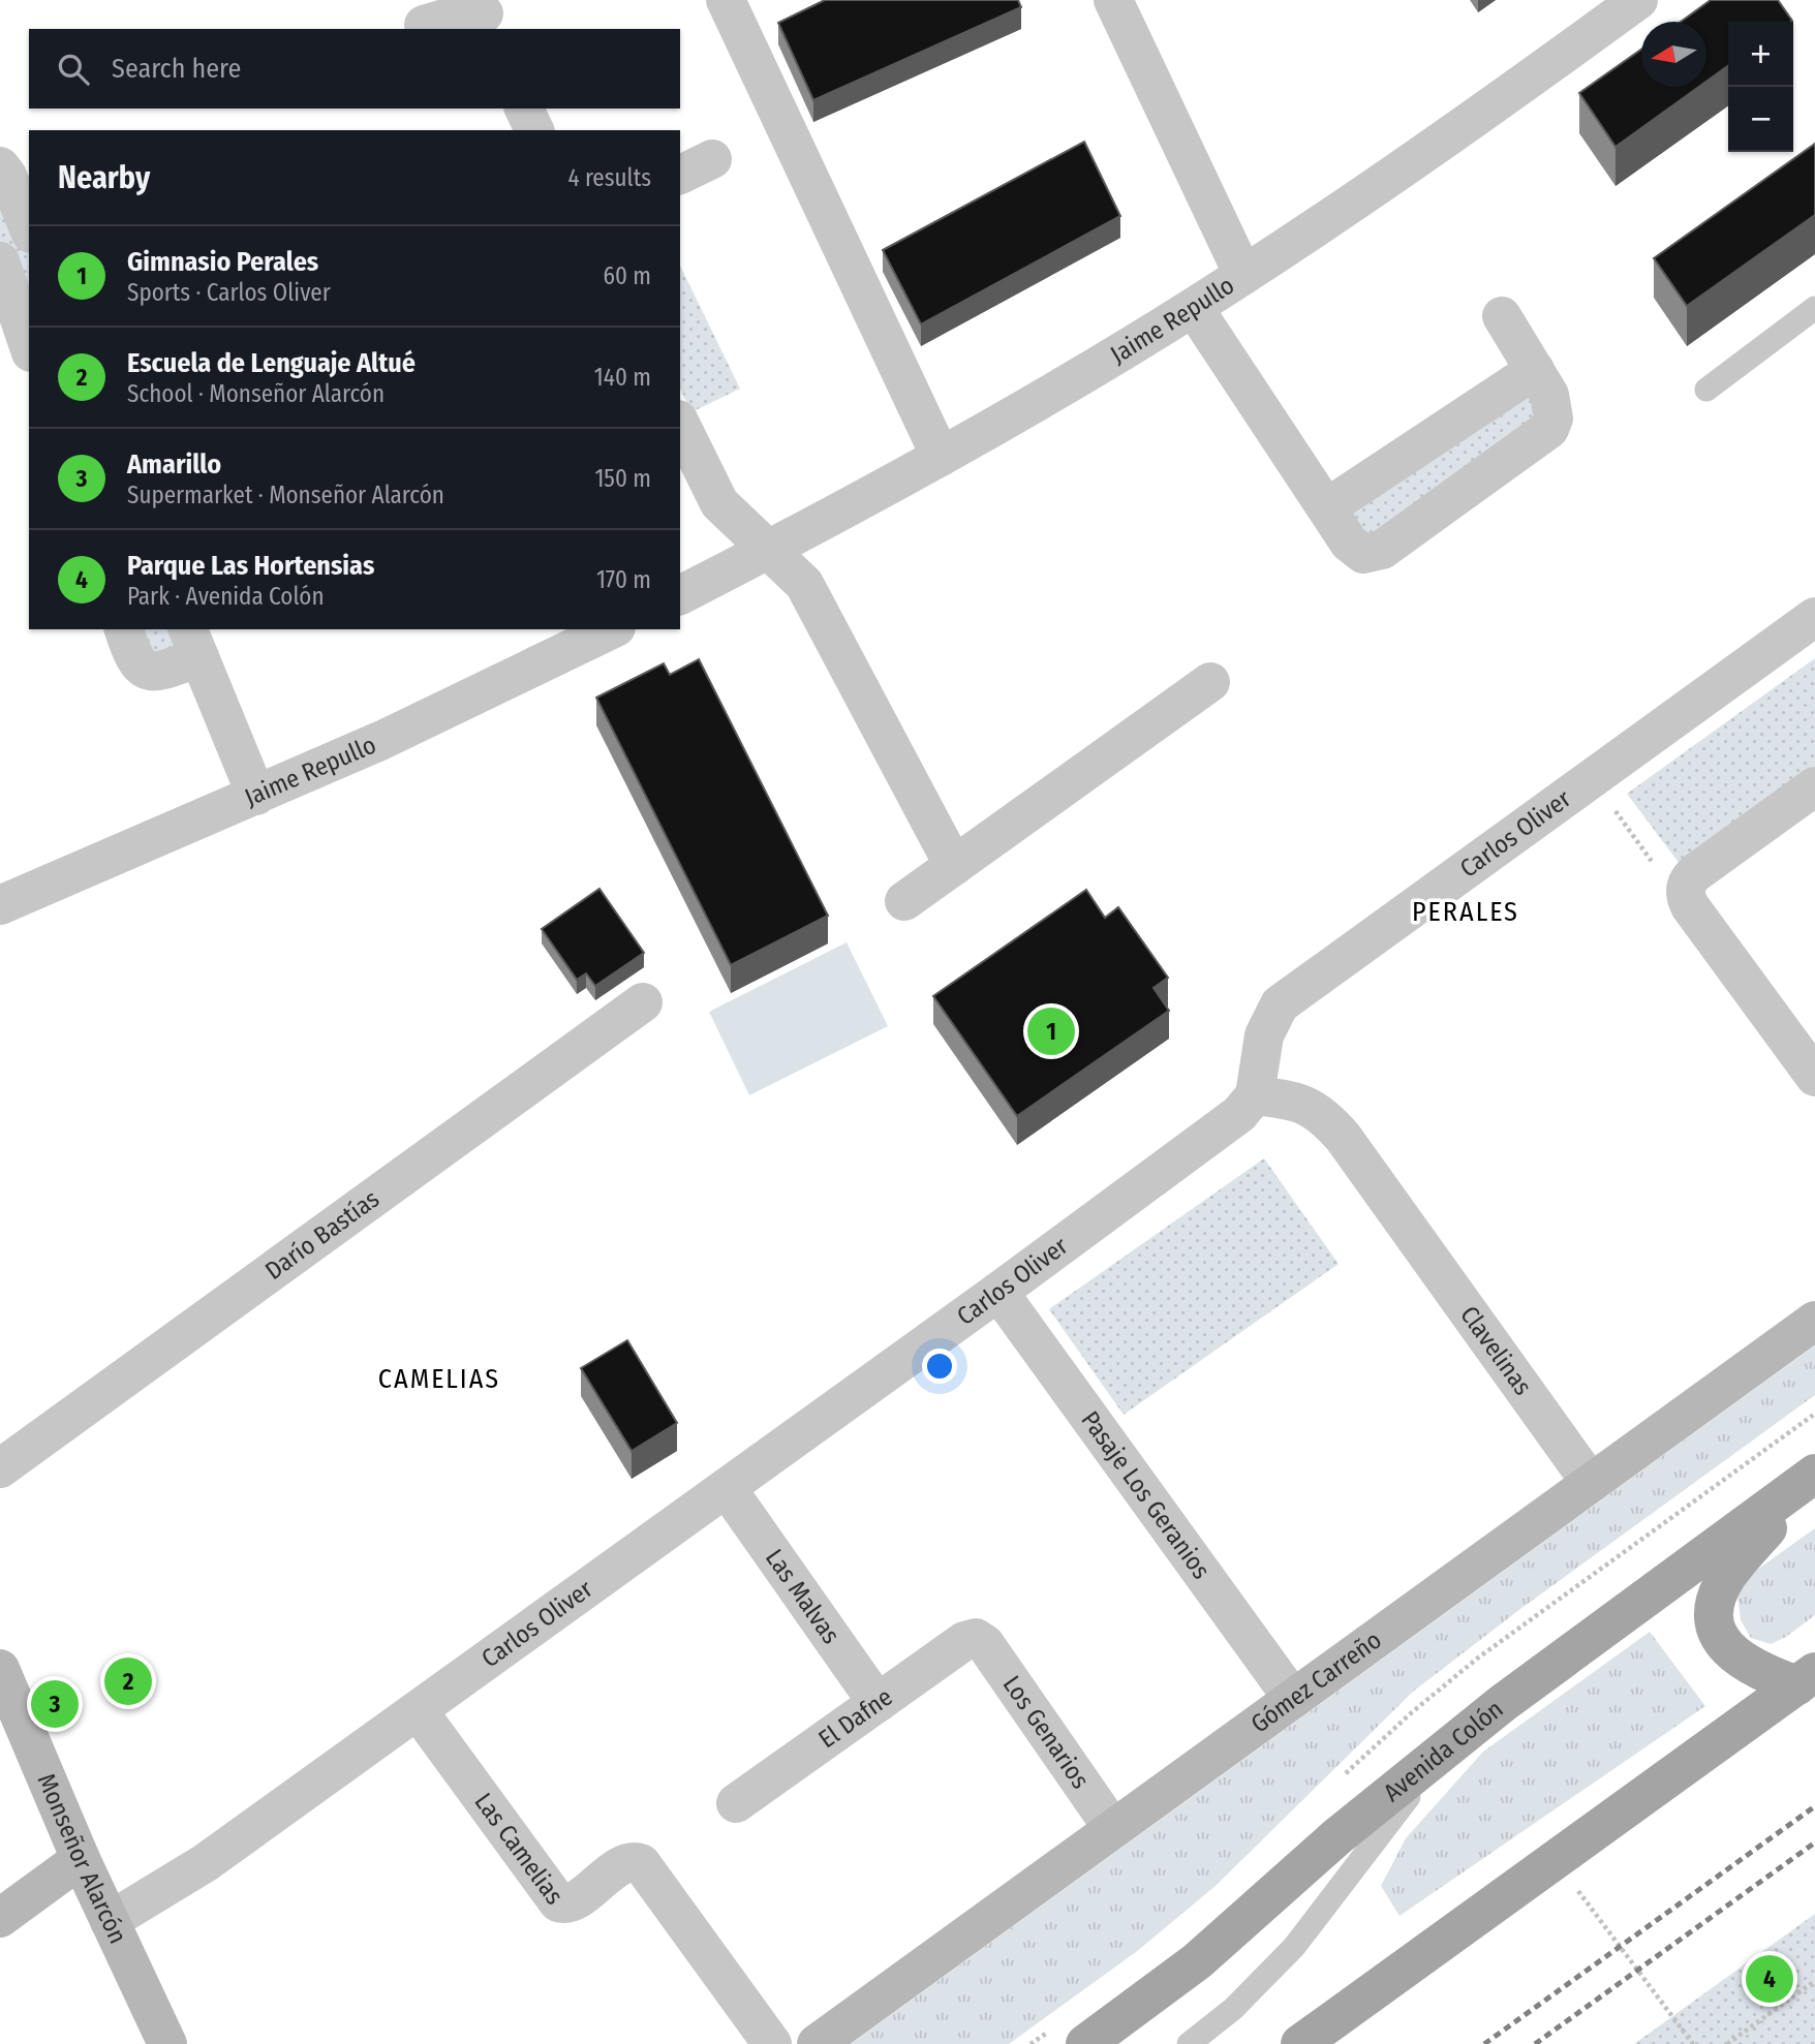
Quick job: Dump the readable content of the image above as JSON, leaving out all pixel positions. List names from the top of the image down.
{
  "streets": {
    "main road": ["Avenida Colón"],
    "street": [
      "Jaime Repullo",
      "Carlos Oliver",
      "Darío Bastías",
      "Clavelinas",
      "Pasaje Los Geranios",
      "Las Malvas",
      "Gómez Carreño",
      "El Dafne",
      "Los Genarios",
      "Las Camelias",
      "Monseñor Alarcón"
    ]
  },
  "crossings": [
    ["Carlos Oliver", "Clavelinas"],
    ["Carlos Oliver", "Pasaje Los Geranios"],
    ["Carlos Oliver", "Las Malvas"],
    ["Carlos Oliver", "Las Camelias"],
    ["Carlos Oliver", "Monseñor Alarcón"],
    ["Clavelinas", "Gómez Carreño"],
    ["Pasaje Los Geranios", "Gómez Carreño"],
    ["Las Malvas", "El Dafne"],
    ["Gómez Carreño", "Los Genarios"],
    ["El Dafne", "Los Genarios"]
  ],
  "districts": ["PERALES", "CAMELIAS"],
  "north": "left",
  "page": {
    "map_buttons": ["+", "−"],
    "search": "Search here",
    "heading": ["Nearby", "4 results"],
    "list": [
      {
        "mark": "1",
        "name": "Gimnasio Perales",
        "note": "Sports · Carlos Oliver",
        "value": "60 m"
      },
      {
        "mark": "2",
        "name": "Escuela de Lenguaje Altué",
        "note": "School · Monseñor Alarcón",
        "value": "140 m"
      },
      {
        "mark": "3",
        "name": "Amarillo",
        "note": "Supermarket · Monseñor Alarcón",
        "value": "150 m"
      },
      {
        "mark": "4",
        "name": "Parque Las Hortensias",
        "note": "Park · Avenida Colón",
        "value": "170 m"
      }
    ],
    "pins": [
      "1",
      "2",
      "3",
      "4"
    ]
  }
}
